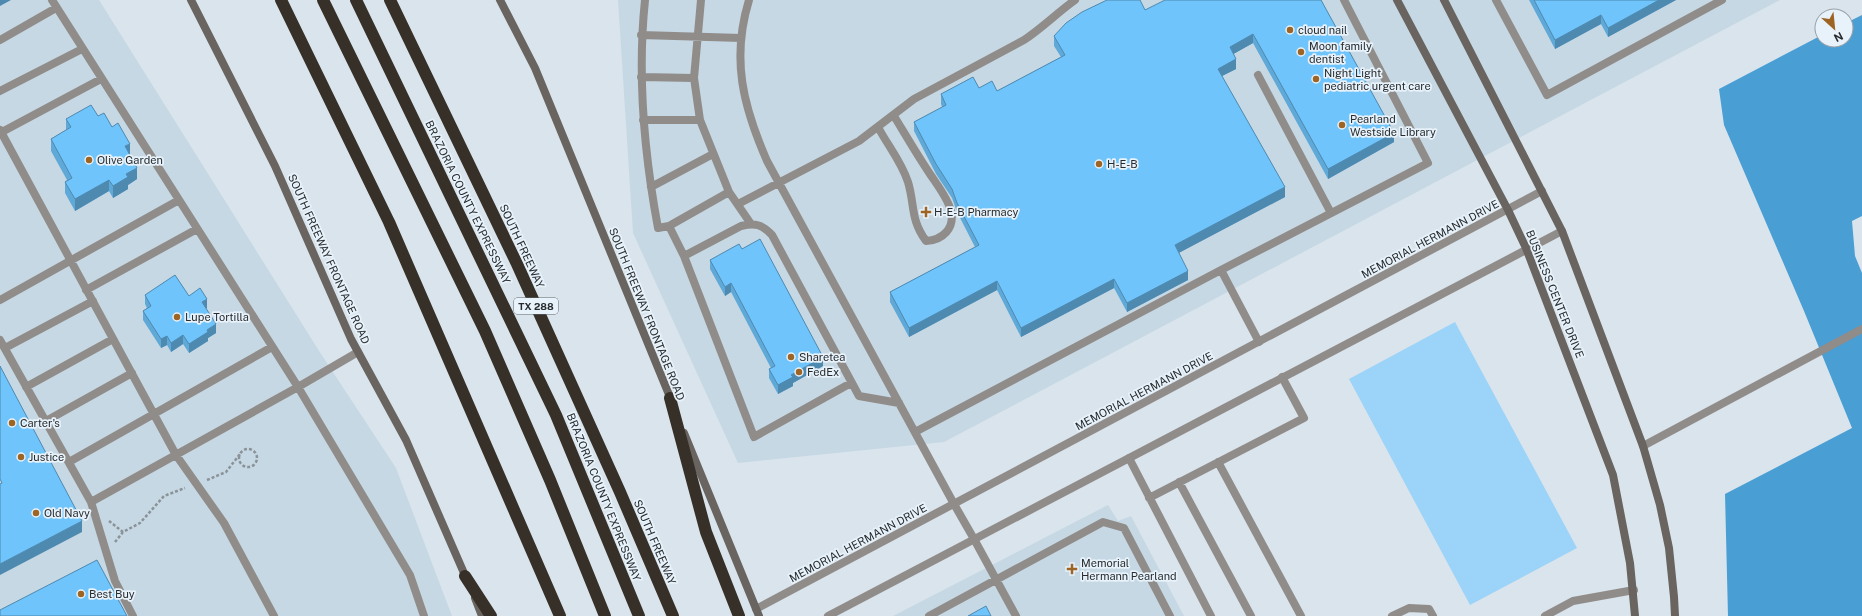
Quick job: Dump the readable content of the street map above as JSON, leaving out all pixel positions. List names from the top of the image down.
{
  "streets": {
    "highway": ["BRAZORIA COUNTY EXPRESSWAY", "SOUTH FREEWAY", "TX 288"],
    "main road": ["SOUTH FREEWAY FRONTAGE ROAD", "BUSINESS CENTER DRIVE"],
    "street": ["MEMORIAL HERMANN DRIVE"]
  },
  "crossings": [
    ["MEMORIAL HERMANN DRIVE", "SOUTH FREEWAY FRONTAGE ROAD"],
    ["MEMORIAL HERMANN DRIVE", "BUSINESS CENTER DRIVE"]
  ],
  "places": {
    "other": [
      "cloud nail",
      "Moon family dentist",
      "Night Light pediatric urgent care",
      "Pearland Westside Library",
      "Olive Garden",
      "H-E-B",
      "Lupe Tortilla",
      "Sharetea",
      "FedEx",
      "Carter's",
      "Justice",
      "Old Navy",
      "Best Buy"
    ],
    "health": ["H-E-B Pharmacy", "Memorial Hermann Pearland"]
  },
  "north": "bottom right"
}
